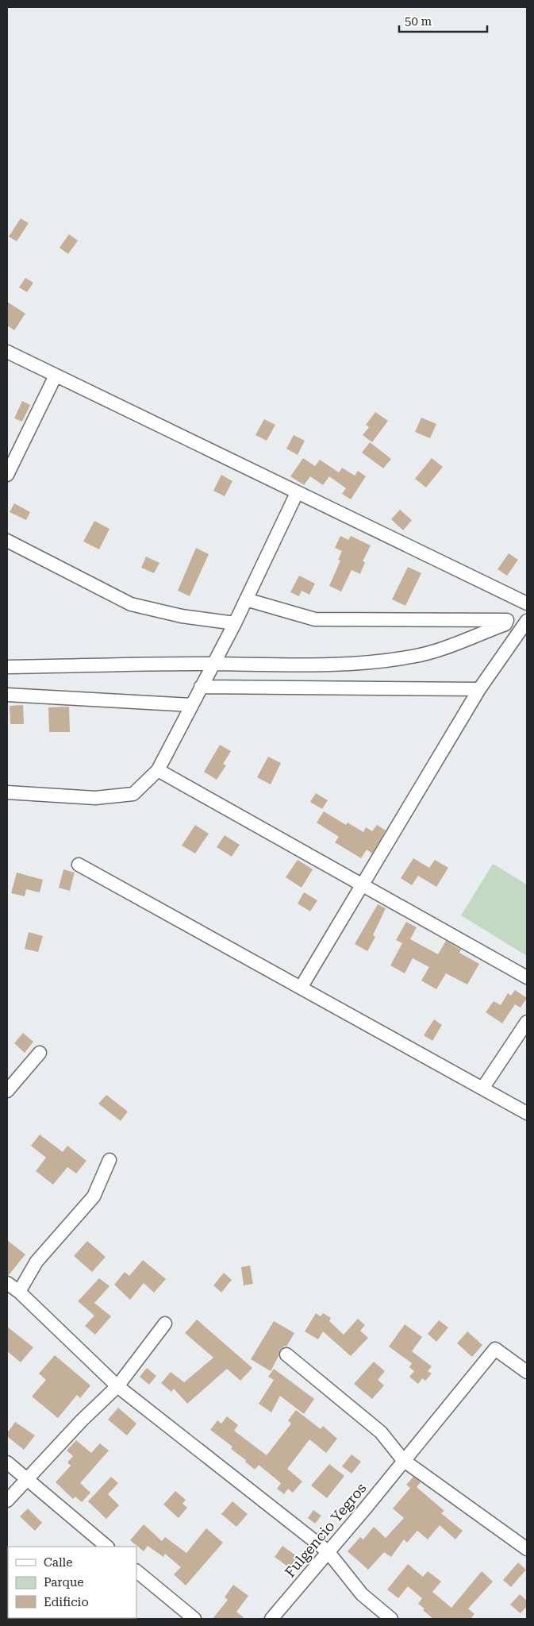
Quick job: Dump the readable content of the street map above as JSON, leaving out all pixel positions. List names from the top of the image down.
{
  "streets": {
    "street": ["Fulgencio Yegros"]
  },
  "legend": ["Calle", "Parque", "Edificio"],
  "scale_bar": "50 m"
}
